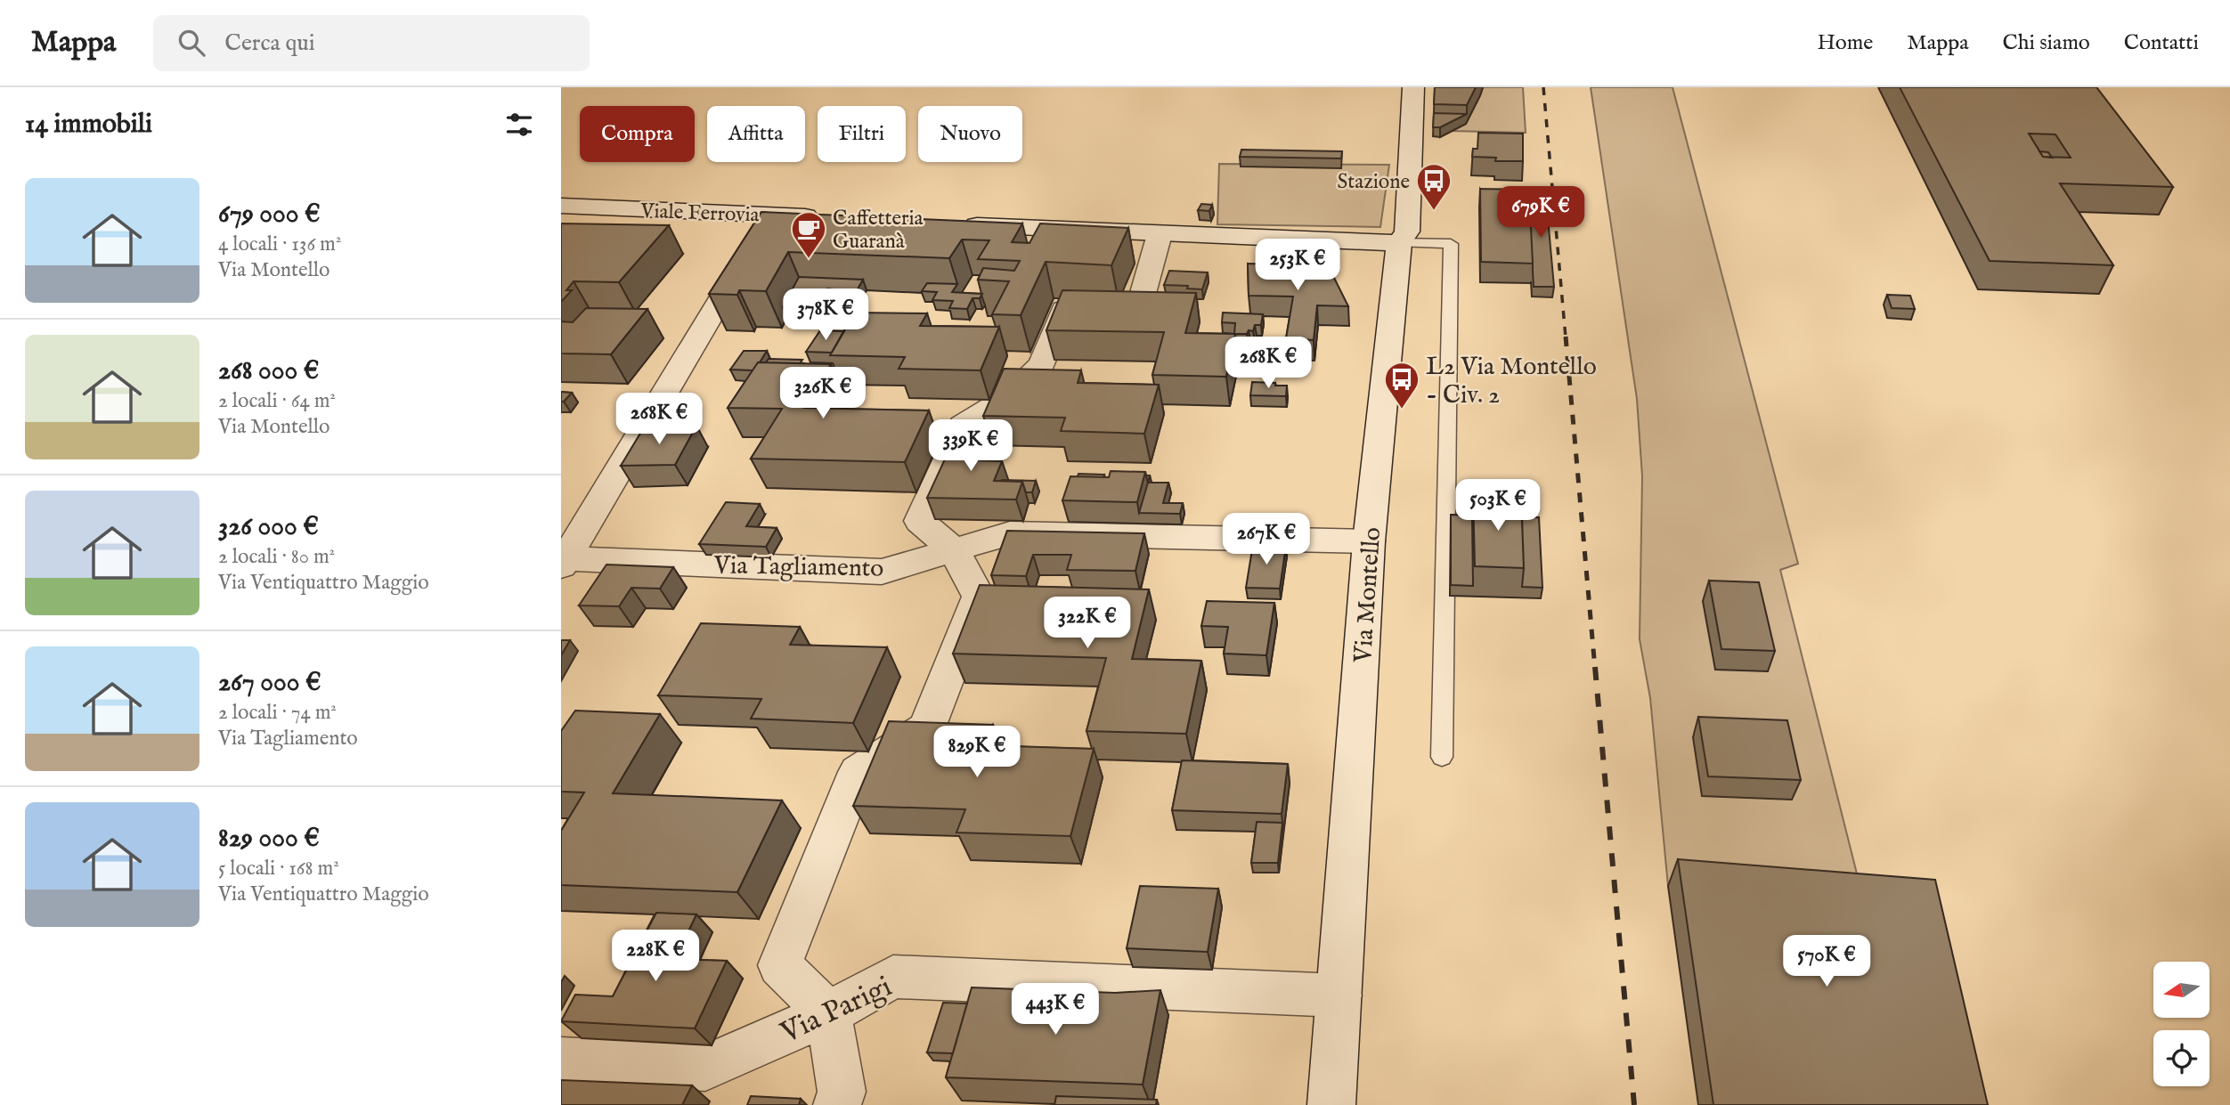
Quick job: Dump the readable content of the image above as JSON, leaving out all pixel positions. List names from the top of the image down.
{
  "streets": {
    "street": [
      "Viale Ferrovia",
      "Via Tagliamento",
      "Via Montello",
      "Via Parigi"
    ]
  },
  "crossings": [
    ["Via Tagliamento", "Via Montello"],
    ["Via Montello", "Via Parigi"]
  ],
  "places": {
    "bus stop": ["Stazione", "L2 Via Montello - Civ. 2"],
    "cafe": ["Caffetteria Guaranà"]
  },
  "north": "left",
  "page": {
    "header": "Mappa",
    "search": "Cerca qui",
    "nav": [
      "Home",
      "Mappa",
      "Chi siamo",
      "Contatti"
    ],
    "heading": "14 immobili",
    "chip": [
      "Compra",
      "Affitta",
      "Filtri",
      "Nuovo"
    ],
    "list": [
      {
        "name": "679 000 €",
        "note": "4 locali · 136 m² · Via Montello"
      },
      {
        "name": "268 000 €",
        "note": "2 locali · 64 m² · Via Montello"
      },
      {
        "name": "326 000 €",
        "note": "2 locali · 80 m² · Via Ventiquattro Maggio"
      },
      {
        "name": "267 000 €",
        "note": "2 locali · 74 m² · Via Tagliamento"
      },
      {
        "name": "829 000 €",
        "note": "5 locali · 168 m² · Via Ventiquattro Maggio"
      }
    ],
    "price": [
      "679K €",
      "253K €",
      "378K €",
      "268K €",
      "326K €",
      "268K €",
      "339K €",
      "503K €",
      "267K €",
      "322K €",
      "829K €",
      "228K €",
      "570K €",
      "443K €"
    ]
  }
}
